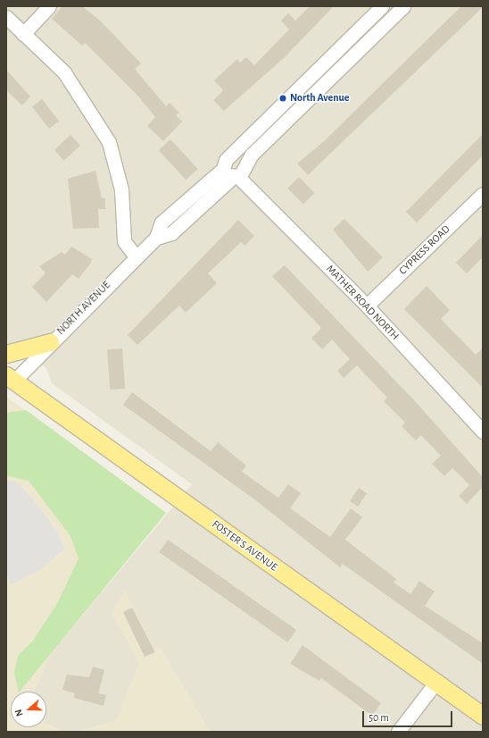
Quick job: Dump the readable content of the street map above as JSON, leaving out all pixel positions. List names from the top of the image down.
{
  "streets": {
    "main road": ["FOSTER'S AVENUE"],
    "street": ["CYPRESS ROAD", "MATHER ROAD NORTH", "NORTH AVENUE"]
  },
  "crossings": [
    ["CYPRESS ROAD", "MATHER ROAD NORTH"],
    ["MATHER ROAD NORTH", "NORTH AVENUE"],
    ["NORTH AVENUE", "FOSTER'S AVENUE"]
  ],
  "places": ["North Avenue"],
  "scale_bar": "50 m",
  "north": "left"
}
